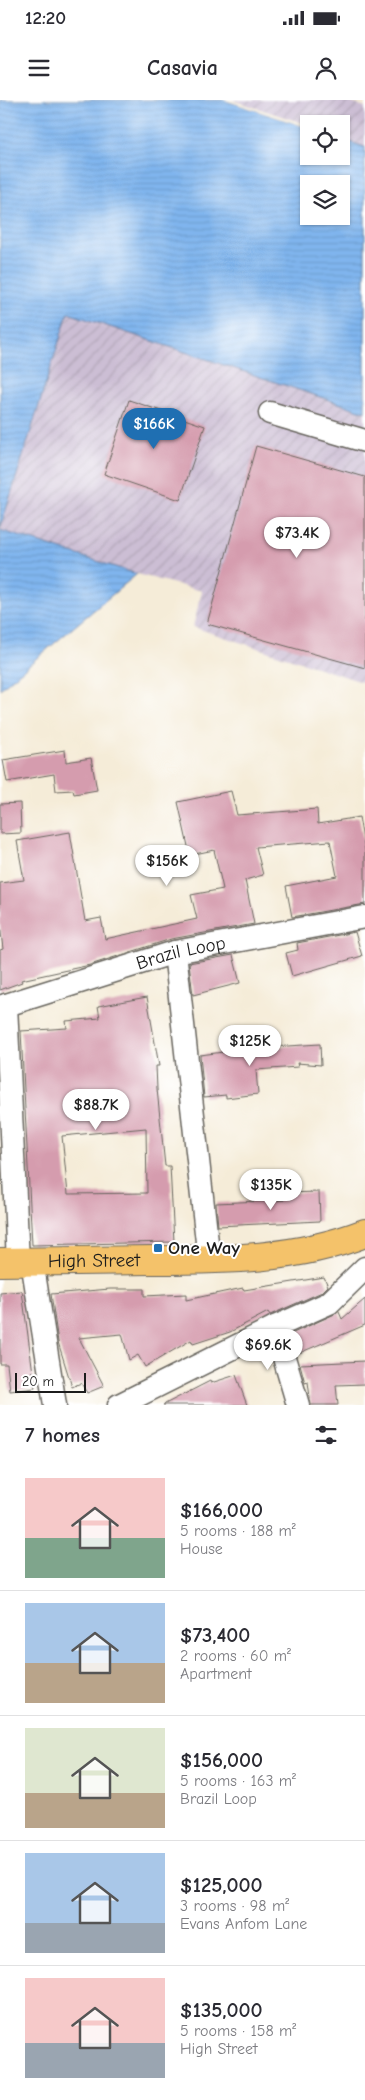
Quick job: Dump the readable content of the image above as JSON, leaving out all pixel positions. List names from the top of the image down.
{
  "streets": {
    "main road": ["High Street"],
    "street": ["Brazil Loop"]
  },
  "places": {
    "transit": ["One Way"]
  },
  "scale_bar": "20 m",
  "page": {
    "status": "12:20",
    "header": "Casavia",
    "price": [
      "$166K",
      "$73.4K",
      "$156K",
      "$125K",
      "$88.7K",
      "$135K",
      "$69.6K"
    ],
    "scale": "20 m",
    "heading": "7 homes",
    "list": [
      {
        "name": "$166,000",
        "note": "5 rooms · 188 m² · House"
      },
      {
        "name": "$73,400",
        "note": "2 rooms · 60 m² · Apartment"
      },
      {
        "name": "$156,000",
        "note": "5 rooms · 163 m² · Brazil Loop"
      },
      {
        "name": "$125,000",
        "note": "3 rooms · 98 m² · Evans Anfom Lane"
      },
      {
        "name": "$135,000",
        "note": "5 rooms · 158 m² · High Street"
      }
    ]
  }
}
